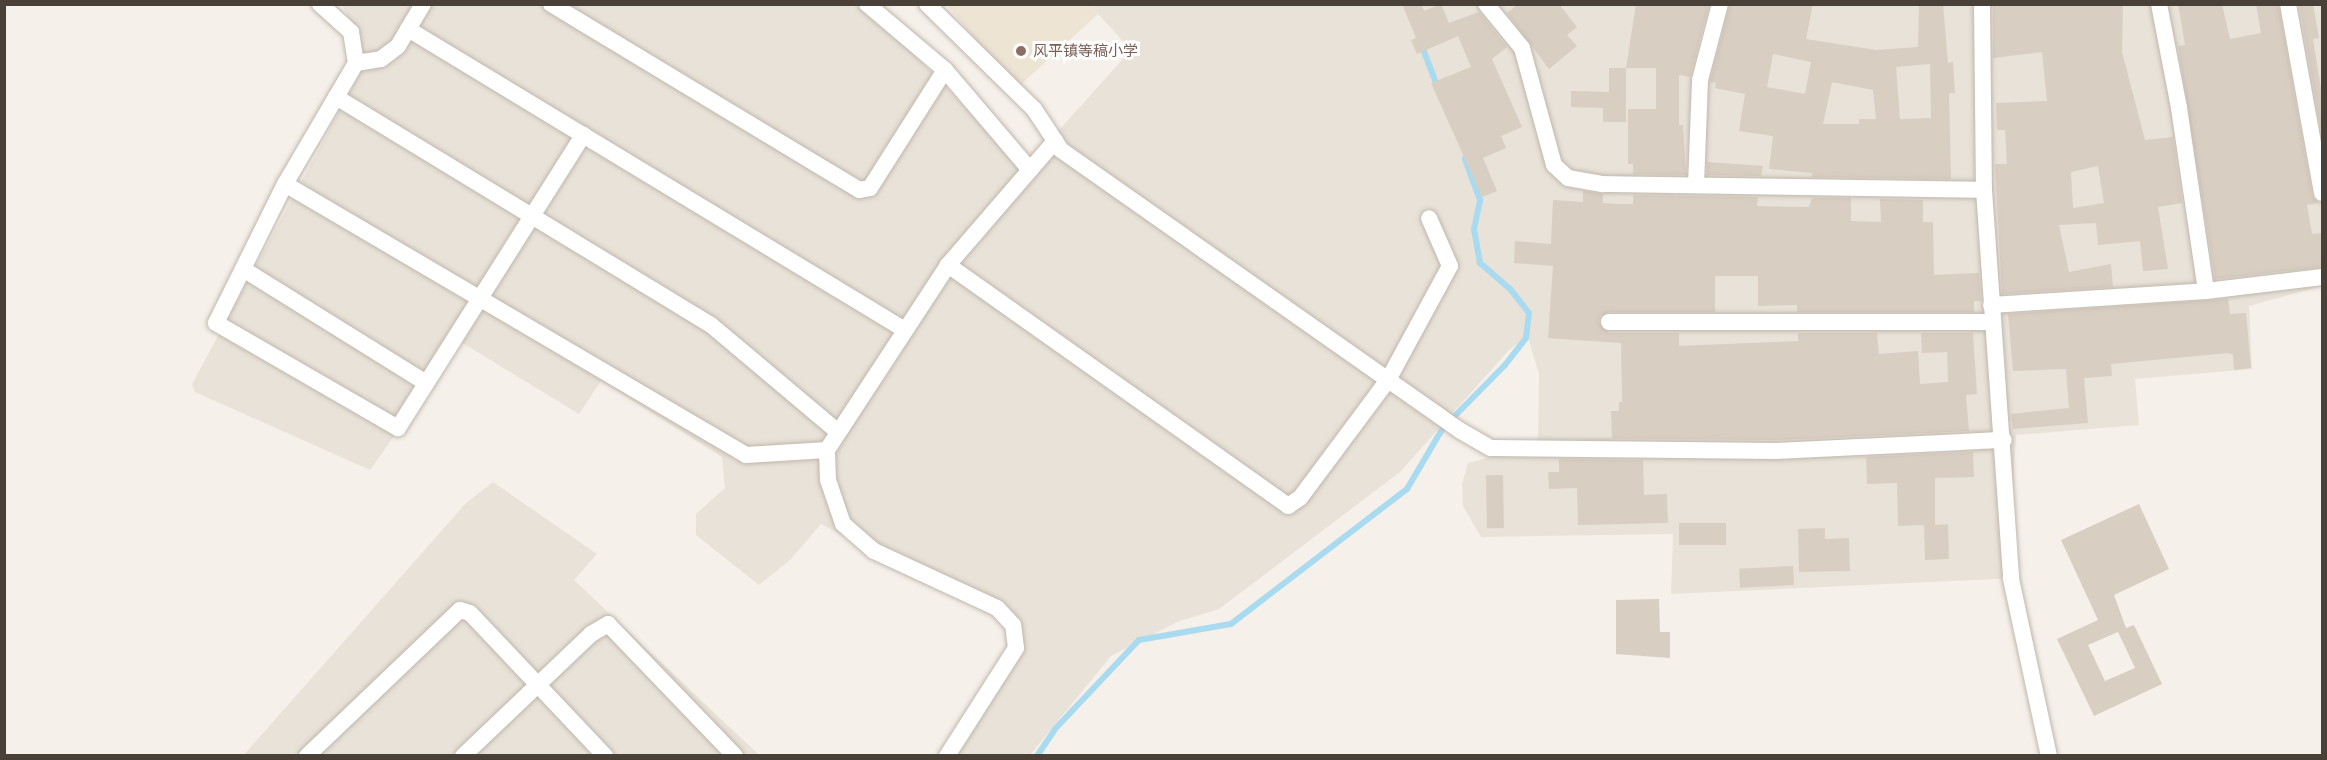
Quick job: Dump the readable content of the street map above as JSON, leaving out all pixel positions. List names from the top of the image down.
{
  "places": ["风平镇等稿小学"]
}
